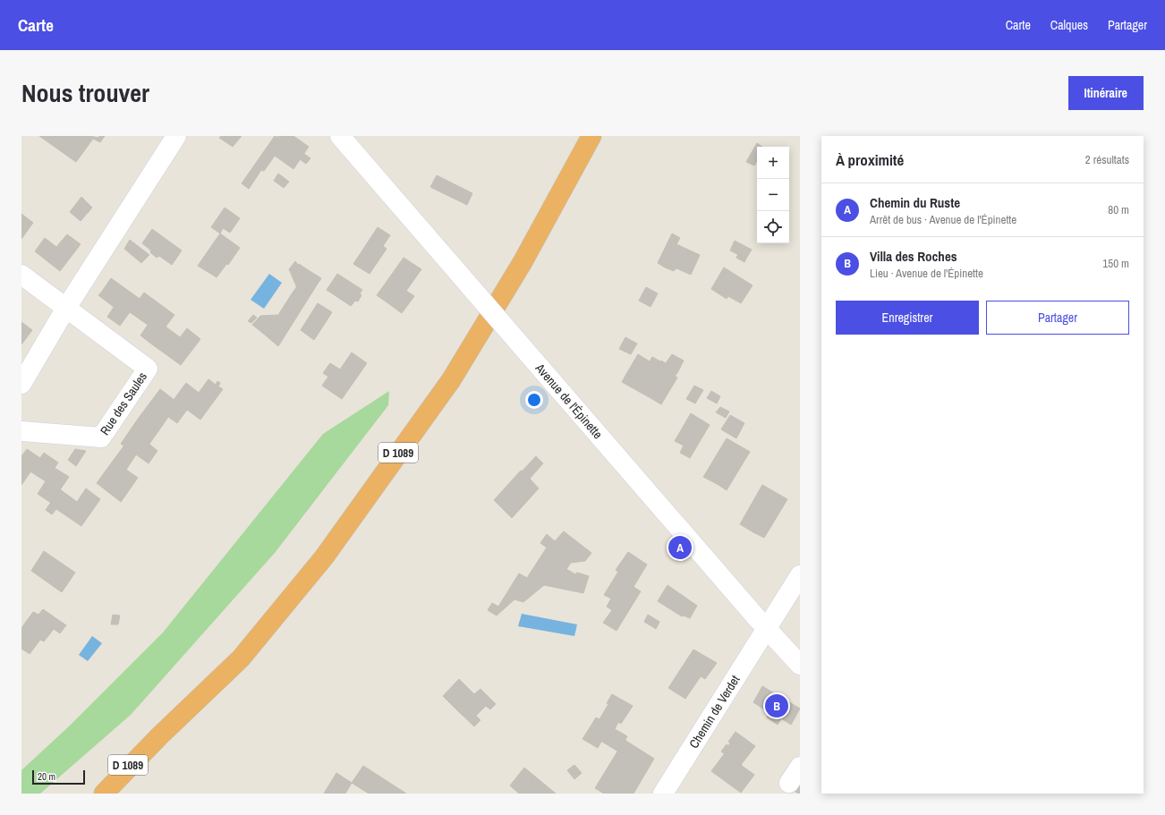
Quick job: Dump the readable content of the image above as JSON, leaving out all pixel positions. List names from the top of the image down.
{
  "streets": {
    "highway": ["D 1089"],
    "street": ["Avenue de l'Épinette", "Rue des Saules", "Chemin de Verdet"]
  },
  "crossings": [
    ["Avenue de l'Épinette", "Chemin de Verdet"]
  ],
  "scale_bar": "20 m",
  "page": {
    "header": "Carte",
    "nav": ["Carte", "Calques", "Partager"],
    "title": "Nous trouver",
    "buttons": [
      "Itinéraire",
      ["Enregistrer", "Partager"]
    ],
    "heading": ["À proximité", "2 résultats"],
    "map_buttons": ["+", "−"],
    "list": [
      {
        "mark": "A",
        "name": "Chemin du Ruste",
        "note": "Arrêt de bus · Avenue de l'Épinette",
        "value": "80 m"
      },
      {
        "mark": "B",
        "name": "Villa des Roches",
        "note": "Lieu · Avenue de l'Épinette",
        "value": "150 m"
      }
    ],
    "pins": ["A", "B"],
    "scale": "20 m"
  }
}
